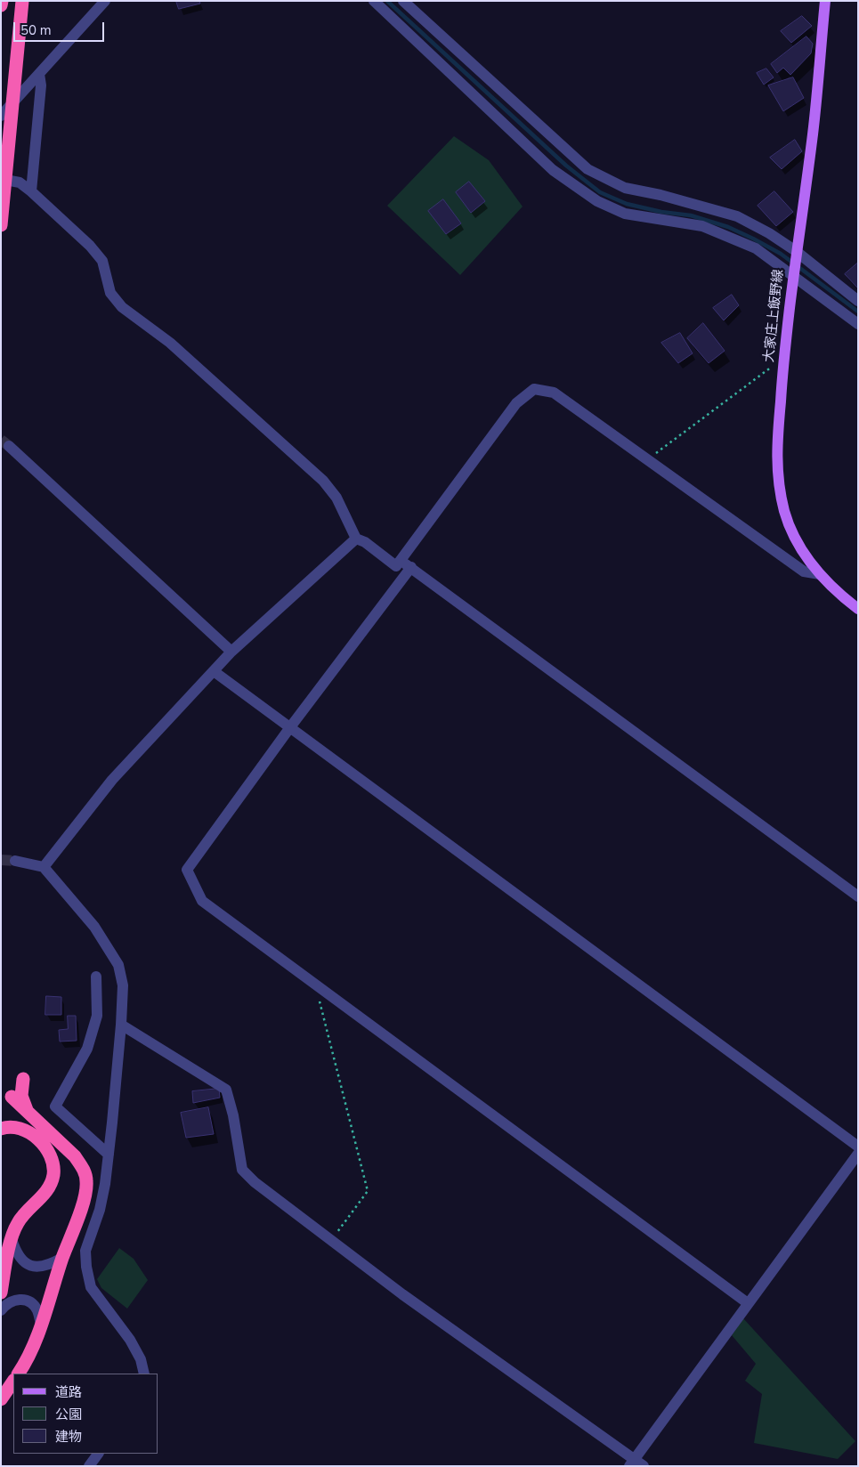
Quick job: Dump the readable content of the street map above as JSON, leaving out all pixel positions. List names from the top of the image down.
{
  "streets": {
    "main road": ["大家庄上飯野線"]
  },
  "legend": ["道路", "公園", "建物"],
  "scale_bar": "50 m"
}
